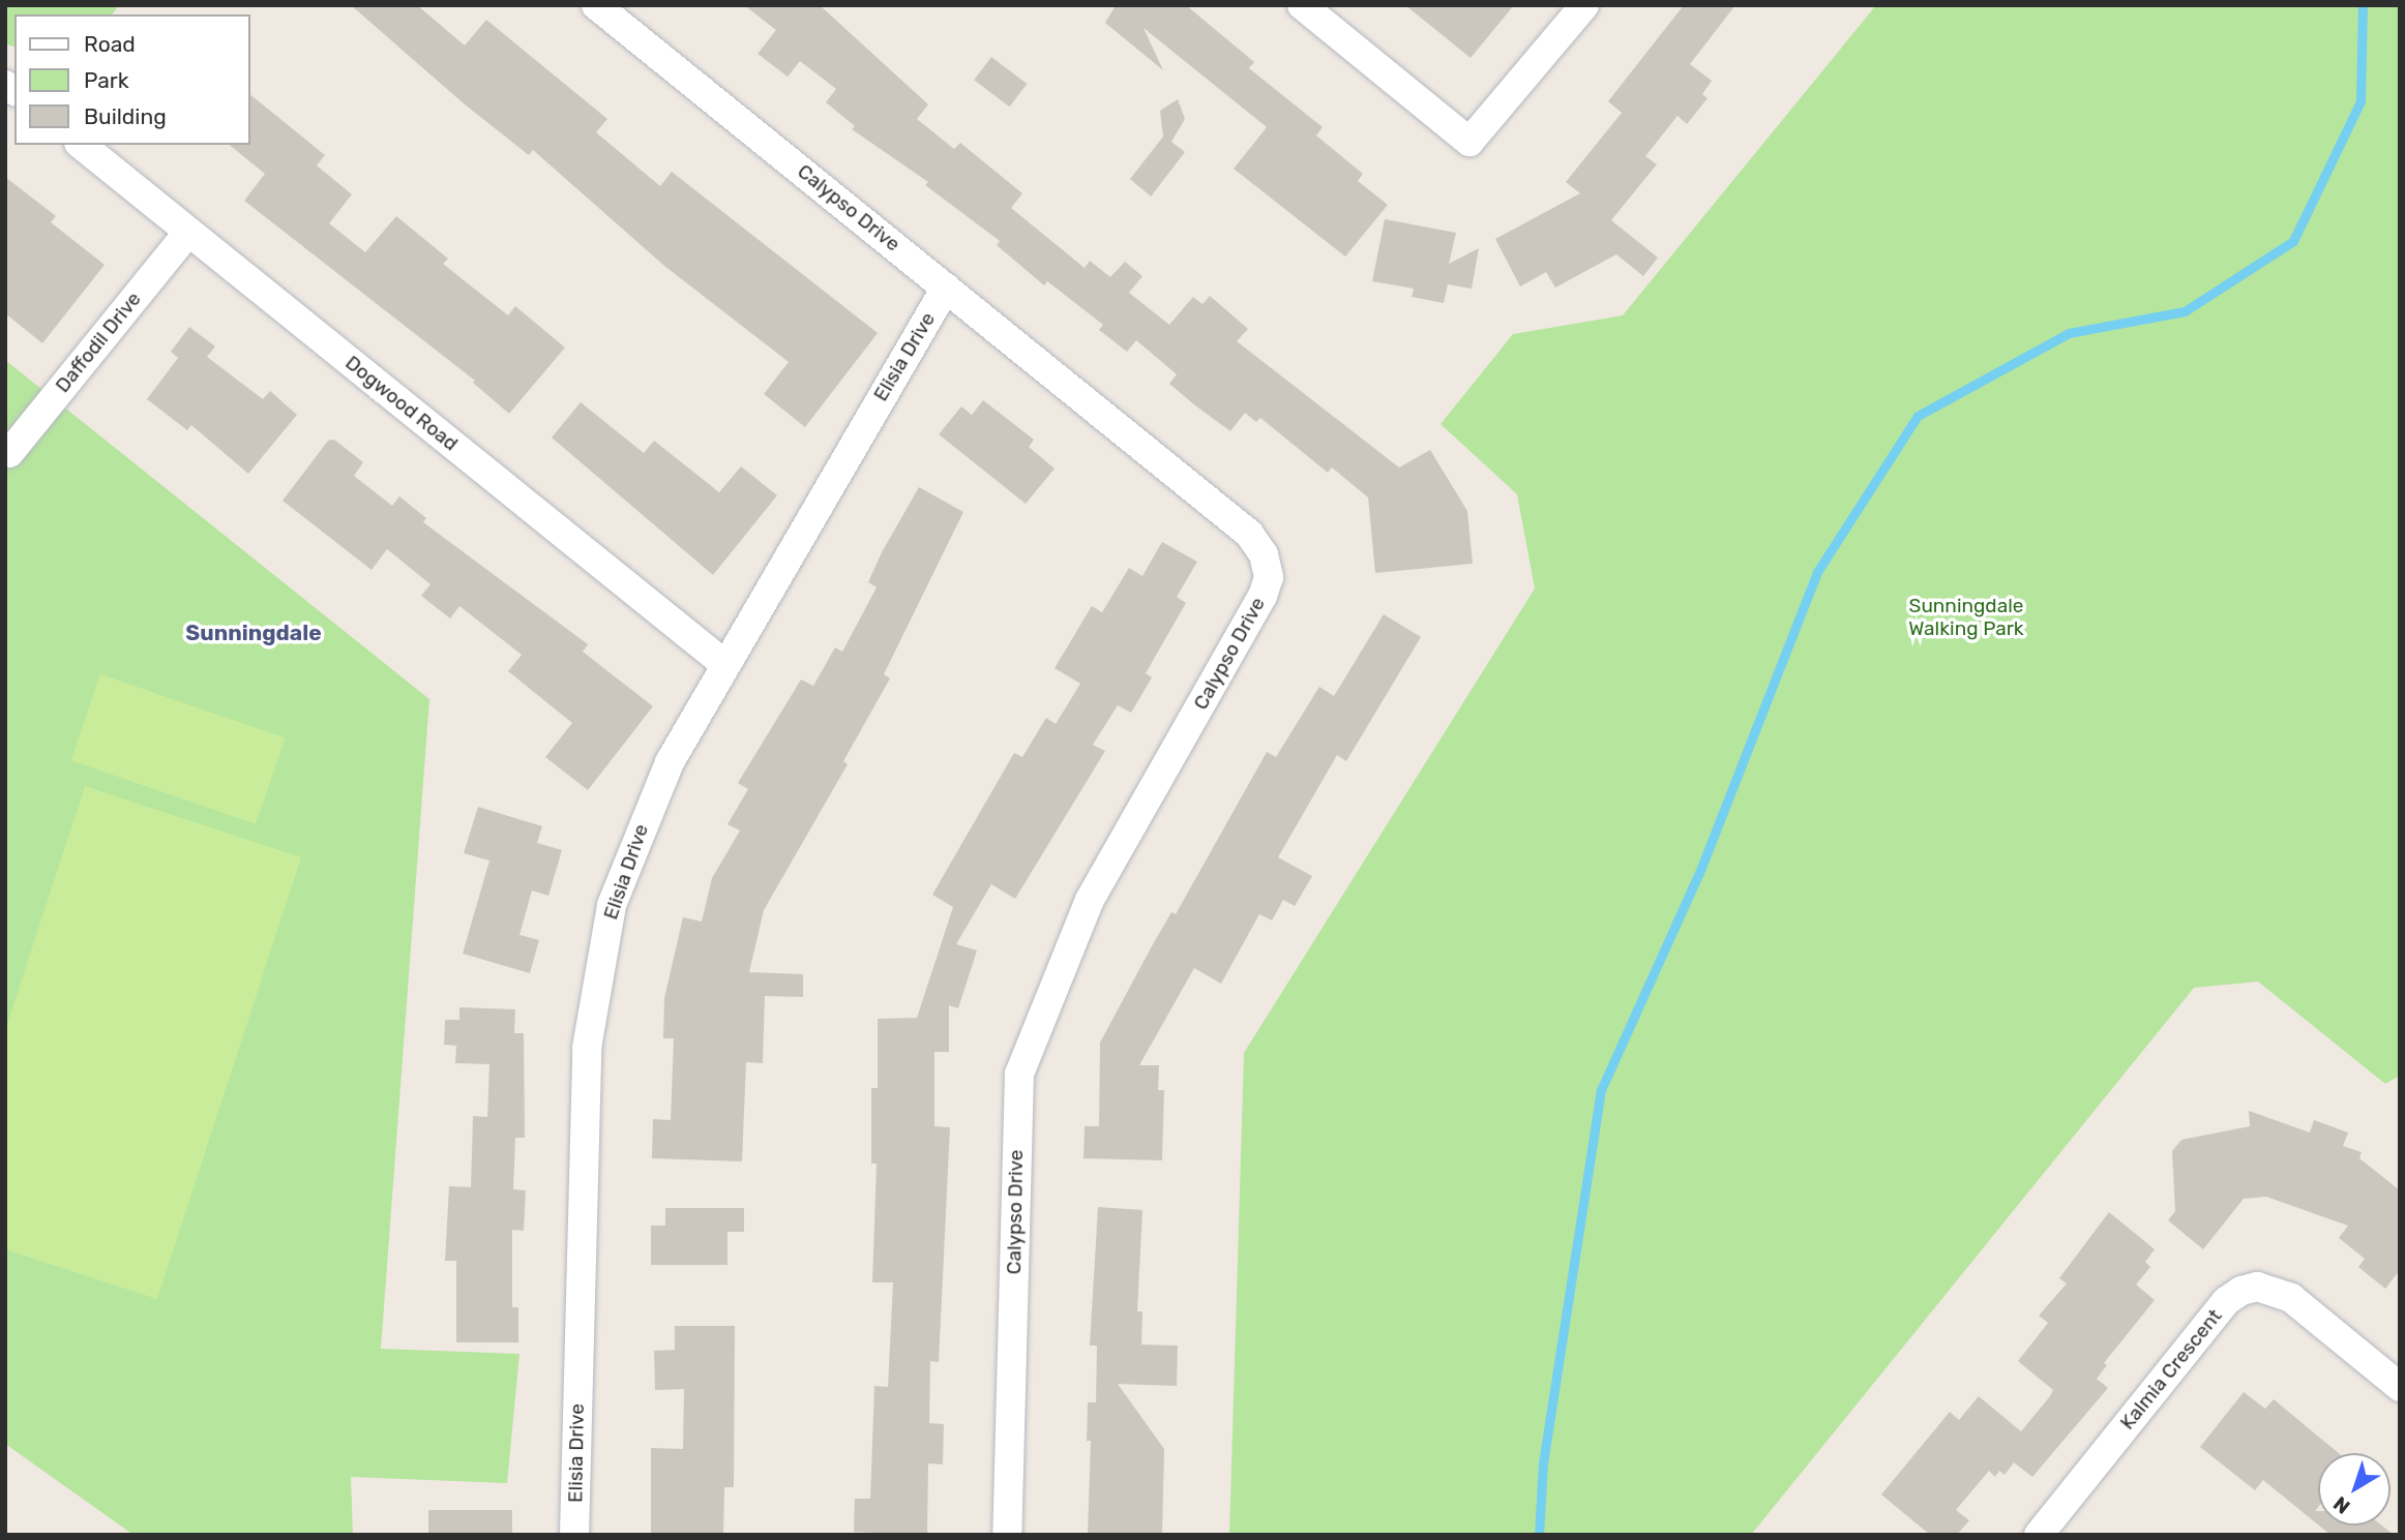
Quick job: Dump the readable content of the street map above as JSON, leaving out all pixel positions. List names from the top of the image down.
{
  "streets": {
    "street": [
      "Calypso Drive",
      "Daffodil Drive",
      "Elisia Drive",
      "Dogwood Road",
      "Kalmia Crescent"
    ]
  },
  "crossings": [
    ["Calypso Drive", "Elisia Drive"],
    ["Daffodil Drive", "Dogwood Road"],
    ["Elisia Drive", "Dogwood Road"]
  ],
  "districts": ["Sunningdale"],
  "parks": ["Sunningdale Walking Park"],
  "legend": ["Road", "Park", "Building"],
  "north": "bottom left"
}
